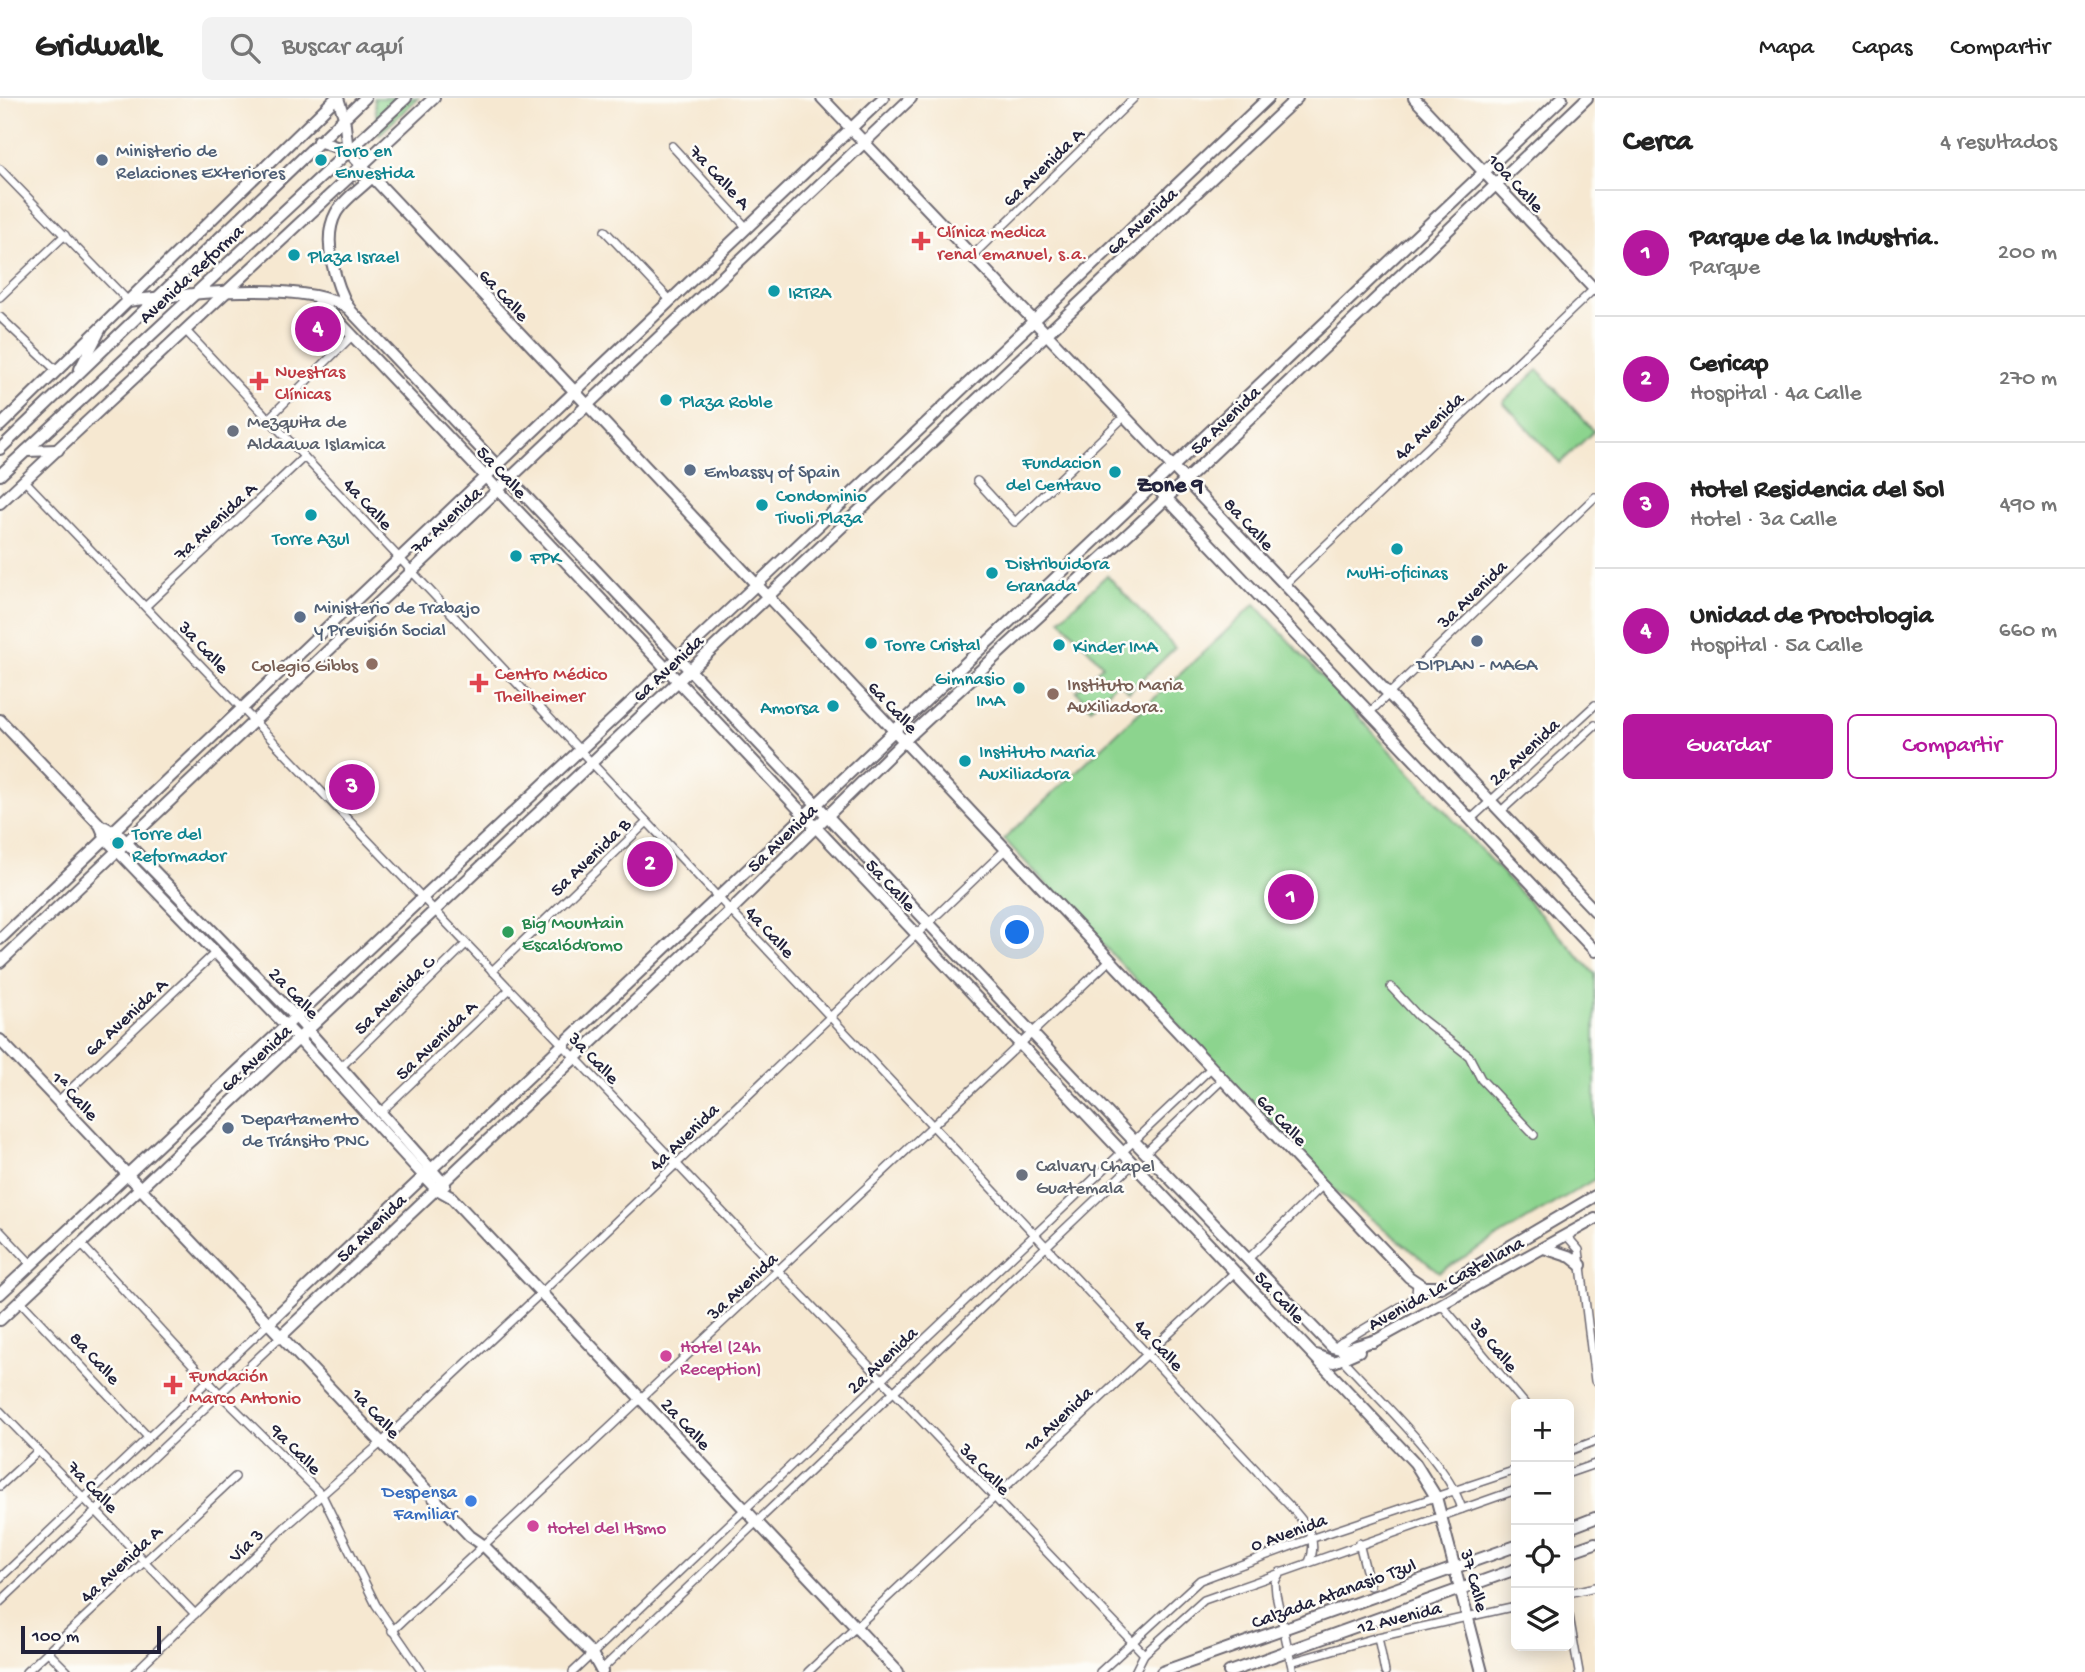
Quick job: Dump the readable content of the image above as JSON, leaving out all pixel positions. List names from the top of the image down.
{
  "streets": {
    "main road": [
      "10a Calle",
      "6a Avenida",
      "Avenida Reforma",
      "6a Calle",
      "5a Avenida",
      "5a Calle",
      "7a Avenida",
      "8a Calle",
      "2a Calle",
      "1ª Calle",
      "Avenida La Castellana",
      "1a Calle",
      "37 Calle",
      "Calzada Atanasio Tzul"
    ],
    "street": [
      "6a Avenida A",
      "7a Calle A",
      "4a Avenida",
      "4a Calle",
      "7a Avenida A",
      "3a Avenida",
      "3a Calle",
      "2a Avenida",
      "5a Avenida B",
      "5a Avenida C",
      "5a Avenida A",
      "38 Calle",
      "1a Avenida",
      "9a Calle",
      "7a Calle",
      "0 Avenida",
      "Vía 3",
      "4a Avenida A",
      "12 Avenida"
    ]
  },
  "crossings": [
    ["6a Avenida A", "8a Calle"],
    ["6a Avenida A", "2a Calle"],
    ["6a Avenida A", "1ª Calle"],
    ["7a Calle A", "7a Avenida"],
    ["10a Calle", "5a Avenida"],
    ["10a Calle", "4a Avenida"],
    ["6a Avenida", "6a Calle"],
    ["6a Avenida", "5a Calle"],
    ["6a Avenida", "4a Calle"],
    ["6a Avenida", "8a Calle"],
    ["6a Avenida", "3a Calle"],
    ["6a Avenida", "2a Calle"],
    ["6a Avenida", "1ª Calle"],
    ["6a Avenida", "1a Calle"],
    ["6a Avenida", "9a Calle"],
    ["Avenida Reforma", "6a Calle"],
    ["Avenida Reforma", "5a Calle"],
    ["6a Calle", "5a Avenida"],
    ["6a Calle", "4a Avenida"],
    ["6a Calle", "5a Calle"],
    ["6a Calle", "7a Avenida"],
    ["6a Calle", "3a Avenida"],
    ["6a Calle", "2a Avenida"],
    ["6a Calle", "Avenida La Castellana"],
    ["5a Avenida", "5a Calle"],
    ["5a Avenida", "4a Calle"],
    ["5a Avenida", "8a Calle"],
    ["5a Avenida", "3a Calle"],
    ["5a Avenida", "2a Calle"],
    ["5a Avenida", "1a Calle"],
    ["5a Avenida", "9a Calle"],
    ["5a Avenida", "7a Calle"],
    ["4a Avenida", "5a Calle"],
    ["4a Avenida", "4a Calle"],
    ["4a Avenida", "8a Calle"],
    ["4a Avenida", "3a Calle"],
    ["4a Avenida", "2a Calle"],
    ["4a Avenida", "1a Calle"],
    ["4a Avenida", "Vía 3"],
    ["5a Calle", "7a Avenida"],
    ["5a Calle", "3a Avenida"],
    ["5a Calle", "2a Avenida"],
    ["5a Calle", "Avenida La Castellana"],
    ["5a Calle", "1a Avenida"],
    ["5a Calle", "0 Avenida"],
    ["5a Calle", "37 Calle"],
    ["4a Calle", "7a Avenida"],
    ["4a Calle", "7a Avenida A"],
    ["4a Calle", "3a Avenida"],
    ["4a Calle", "2a Avenida"],
    ["4a Calle", "5a Avenida B"],
    ["4a Calle", "1a Avenida"],
    ["4a Calle", "0 Avenida"],
    ["7a Avenida", "8a Calle"],
    ["7a Avenida", "3a Calle"],
    ["7a Avenida", "2a Calle"],
    ["7a Avenida A", "3a Calle"],
    ["8a Calle", "3a Avenida"],
    ["8a Calle", "2a Avenida"],
    ["3a Avenida", "3a Calle"],
    ["3a Avenida", "2a Calle"],
    ["3a Avenida", "1a Calle"],
    ["3a Avenida", "9a Calle"],
    ["3a Calle", "2a Avenida"],
    ["3a Calle", "5a Avenida B"],
    ["3a Calle", "5a Avenida C"],
    ["3a Calle", "5a Avenida A"],
    ["3a Calle", "1a Avenida"],
    ["3a Calle", "0 Avenida"],
    ["2a Avenida", "2a Calle"],
    ["2a Avenida", "1a Calle"],
    ["2a Calle", "5a Avenida C"],
    ["2a Calle", "5a Avenida A"],
    ["2a Calle", "1a Avenida"],
    ["1ª Calle", "1a Calle"],
    ["Avenida La Castellana", "38 Calle"],
    ["1a Calle", "Vía 3"],
    ["9a Calle", "Vía 3"],
    ["7a Calle", "Vía 3"],
    ["7a Calle", "4a Avenida A"],
    ["0 Avenida", "37 Calle"],
    ["37 Calle", "Calzada Atanasio Tzul"],
    ["37 Calle", "12 Avenida"],
    ["Calzada Atanasio Tzul", "12 Avenida"]
  ],
  "districts": ["Zone 9"],
  "places": {
    "other": [
      "Ministerio de Relaciones Exteriores",
      "Toro en Envestida",
      "Plaza Israel",
      "IRTRA",
      "Plaza Roble",
      "Mezquita de Aldaawa Islamica",
      "Embassy of Spain",
      "Fundacion del Centavo",
      "Condominio Tivoli Plaza",
      "Torre Azul",
      "Multi-oficinas",
      "FPK",
      "Distribuidora Granada",
      "Ministerio de Trabajo y Previsión Social",
      "DIPLAN - MAGA",
      "Torre Cristal",
      "Kinder IMA",
      "Colegio Gibbs",
      "Gimnasio IMA",
      "Instituto Maria Auxiliadora.",
      "Amorsa",
      "Instituto Maria Auxiliadora",
      "Torre del Reformador",
      "Big Mountain Escalódromo",
      "Departamento de Tránsito PNC",
      "Calvary Chapel Guatemala",
      "Hotel (24h Reception)",
      "Despensa Familiar",
      "Hotel del Itsmo"
    ],
    "health": [
      "Clínica medica renal emanuel, s.a.",
      "Nuestras Clínicas",
      "Centro Médico Theilheimer",
      "Fundación Marco Antonio"
    ]
  },
  "scale_bar": "100 m",
  "page": {
    "header": "Gridwalk",
    "search": "Buscar aquí",
    "nav": ["Mapa", "Capas", "Compartir"],
    "heading": ["Cerca", "4 resultados"],
    "list": [
      {
        "mark": "1",
        "name": "Parque de la Industria.",
        "note": "Parque",
        "value": "200 m"
      },
      {
        "mark": "2",
        "name": "Cericap",
        "note": "Hospital · 4a Calle",
        "value": "270 m"
      },
      {
        "mark": "3",
        "name": "Hotel Residencia del Sol",
        "note": "Hotel · 3a Calle",
        "value": "490 m"
      },
      {
        "mark": "4",
        "name": "Unidad de Proctologia",
        "note": "Hospital · 5a Calle",
        "value": "660 m"
      }
    ],
    "pins": [
      "4",
      "3",
      "2",
      "1"
    ],
    "buttons": ["Guardar", "Compartir"],
    "map_buttons": ["+", "−"],
    "scale": "100 m"
  }
}
